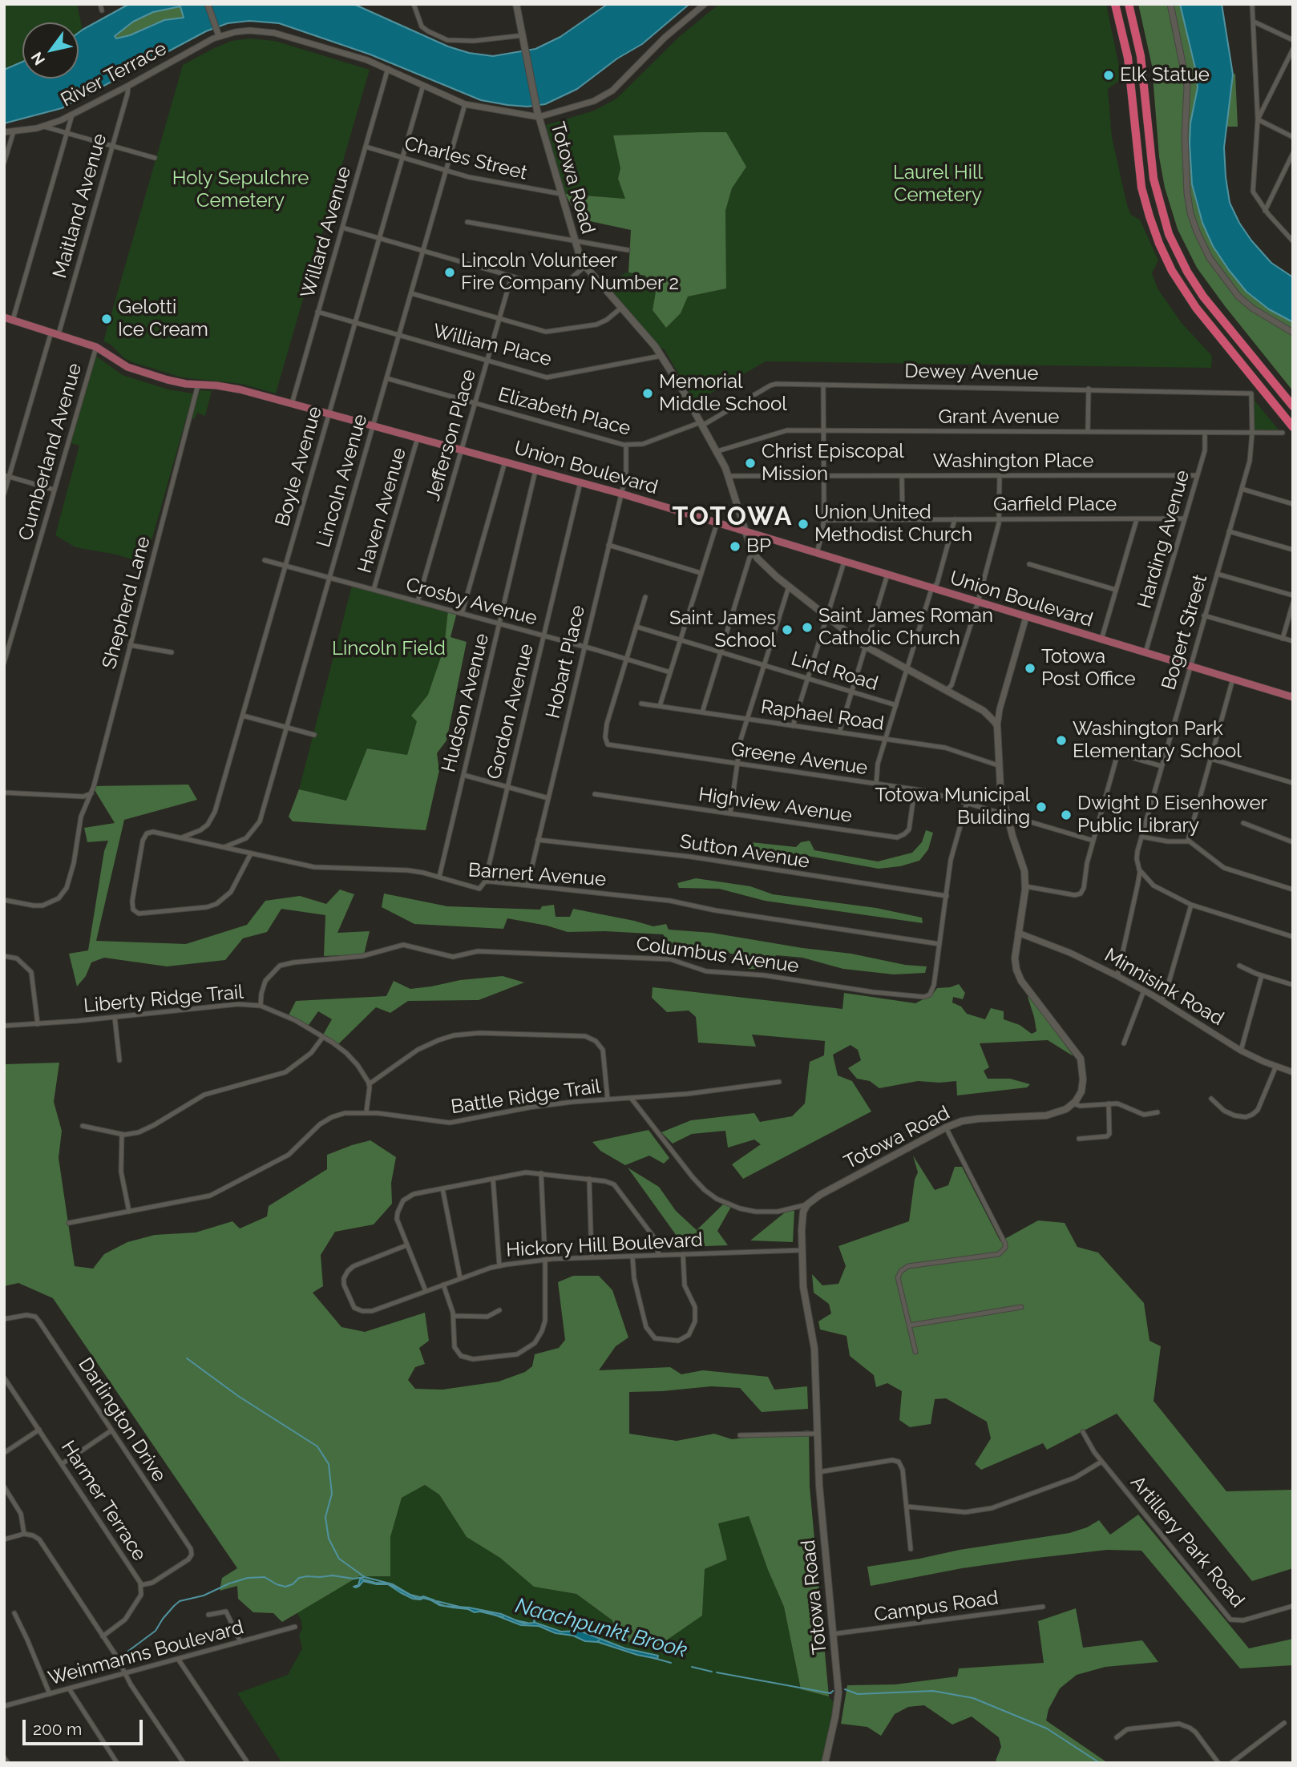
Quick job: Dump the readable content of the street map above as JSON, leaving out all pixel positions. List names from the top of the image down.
{
  "streets": {
    "main road": ["Totowa Road", "Union Boulevard"],
    "street": [
      "River Terrace",
      "Charles Street",
      "Maitland Avenue",
      "Willard Avenue",
      "William Place",
      "Dewey Avenue",
      "Elizabeth Place",
      "Grant Avenue",
      "Jefferson Place",
      "Cumberland Avenue",
      "Washington Place",
      "Boyle Avenue",
      "Lincoln Avenue",
      "Garfield Place",
      "Haven Avenue",
      "Harding Avenue",
      "Crosby Avenue",
      "Shepherd Lane",
      "Bogert Street",
      "Hobart Place",
      "Lind Road",
      "Hudson Avenue",
      "Gordon Avenue",
      "Raphael Road",
      "Greene Avenue",
      "Highview Avenue",
      "Sutton Avenue",
      "Barnert Avenue",
      "Columbus Avenue",
      "Minnisink Road",
      "Liberty Ridge Trail",
      "Battle Ridge Trail",
      "Hickory Hill Boulevard",
      "Darlington Drive",
      "Harmer Terrace",
      "Artillery Park Road",
      "Campus Road",
      "Weinmanns Boulevard"
    ]
  },
  "crossings": [
    ["River Terrace", "Totowa Road"],
    ["River Terrace", "Maitland Avenue"],
    ["Charles Street", "Totowa Road"],
    ["Charles Street", "Willard Avenue"],
    ["Charles Street", "Boyle Avenue"],
    ["Charles Street", "Lincoln Avenue"],
    ["Totowa Road", "Willard Avenue"],
    ["Totowa Road", "William Place"],
    ["Totowa Road", "Dewey Avenue"],
    ["Totowa Road", "Elizabeth Place"],
    ["Totowa Road", "Grant Avenue"],
    ["Totowa Road", "Washington Place"],
    ["Totowa Road", "Boyle Avenue"],
    ["Totowa Road", "Union Boulevard"],
    ["Totowa Road", "Lincoln Avenue"],
    ["Totowa Road", "Hickory Hill Boulevard"],
    ["Totowa Road", "Campus Road"],
    ["Maitland Avenue", "Union Boulevard"],
    ["Willard Avenue", "William Place"],
    ["Willard Avenue", "Union Boulevard"],
    ["William Place", "Jefferson Place"],
    ["William Place", "Boyle Avenue"],
    ["William Place", "Lincoln Avenue"],
    ["Dewey Avenue", "Elizabeth Place"],
    ["Dewey Avenue", "Bogert Street"],
    ["Elizabeth Place", "Jefferson Place"],
    ["Elizabeth Place", "Lincoln Avenue"],
    ["Elizabeth Place", "Hobart Place"],
    ["Grant Avenue", "Harding Avenue"],
    ["Grant Avenue", "Bogert Street"],
    ["Jefferson Place", "Union Boulevard"],
    ["Jefferson Place", "Crosby Avenue"],
    ["Cumberland Avenue", "Union Boulevard"],
    ["Washington Place", "Harding Avenue"],
    ["Boyle Avenue", "Union Boulevard"],
    ["Boyle Avenue", "Crosby Avenue"],
    ["Boyle Avenue", "Barnert Avenue"],
    ["Union Boulevard", "Lincoln Avenue"],
    ["Union Boulevard", "Haven Avenue"],
    ["Union Boulevard", "Harding Avenue"],
    ["Union Boulevard", "Shepherd Lane"],
    ["Union Boulevard", "Bogert Street"],
    ["Union Boulevard", "Hobart Place"],
    ["Union Boulevard", "Hudson Avenue"],
    ["Union Boulevard", "Gordon Avenue"],
    ["Lincoln Avenue", "Crosby Avenue"],
    ["Lincoln Avenue", "Barnert Avenue"],
    ["Garfield Place", "Harding Avenue"],
    ["Haven Avenue", "Crosby Avenue"],
    ["Crosby Avenue", "Hobart Place"],
    ["Crosby Avenue", "Hudson Avenue"],
    ["Crosby Avenue", "Gordon Avenue"],
    ["Crosby Avenue", "Greene Avenue"],
    ["Bogert Street", "Minnisink Road"],
    ["Hobart Place", "Sutton Avenue"],
    ["Hobart Place", "Barnert Avenue"],
    ["Hudson Avenue", "Barnert Avenue"],
    ["Gordon Avenue", "Barnert Avenue"],
    ["Greene Avenue", "Highview Avenue"],
    ["Barnert Avenue", "Columbus Avenue"],
    ["Columbus Avenue", "Liberty Ridge Trail"],
    ["Darlington Drive", "Harmer Terrace"]
  ],
  "districts": ["TOTOWA"],
  "water": ["Naachpunkt Brook"],
  "parks": ["Laurel Hill Cemetery", "Holy Sepulchre Cemetery", "Lincoln Field"],
  "places": [
    "Elk Statue",
    "Lincoln Volunteer Fire Company Number 2",
    "Gelotti Ice Cream",
    "Memorial Middle School",
    "Christ Episcopal Mission",
    "Union United Methodist Church",
    "BP",
    "Saint James Roman Catholic Church",
    "Saint James School",
    "Totowa Post Office",
    "Washington Park Elementary School",
    "Totowa Municipal Building",
    "Dwight D Eisenhower Public Library"
  ],
  "scale_bar": "200 m",
  "north": "bottom left"
}
